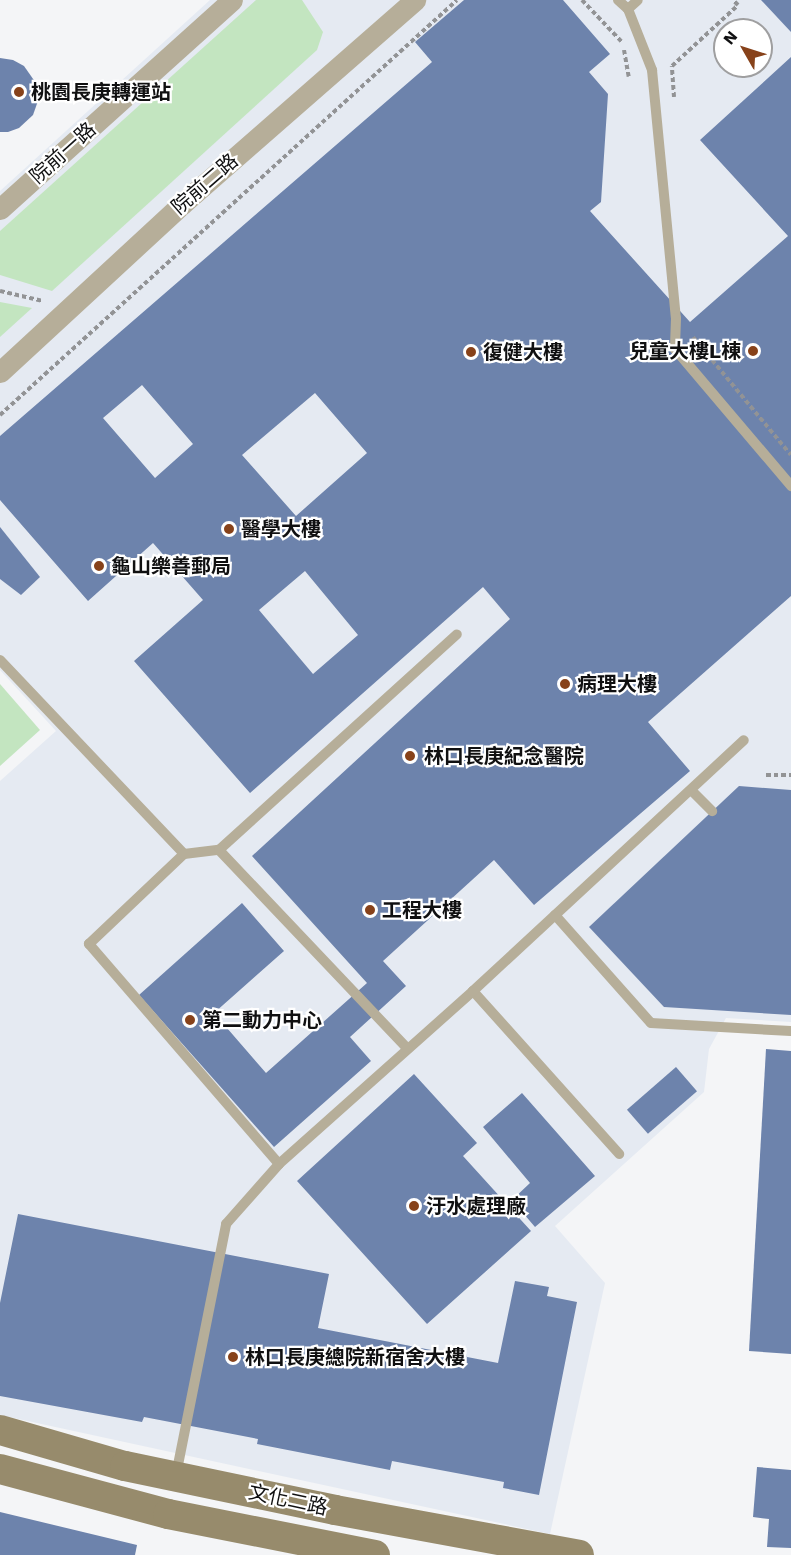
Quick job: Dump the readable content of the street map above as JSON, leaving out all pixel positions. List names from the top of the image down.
{
  "streets": {
    "street": ["院前一路", "院前二路", "文化二路"]
  },
  "places": [
    "桃園長庚轉運站",
    "兒童大樓L棟",
    "復健大樓",
    "醫學大樓",
    "龜山樂善郵局",
    "病理大樓",
    "林口長庚紀念醫院",
    "工程大樓",
    "第二動力中心",
    "汙水處理廠",
    "林口長庚總院新宿舍大樓"
  ],
  "north": "top left"
}
